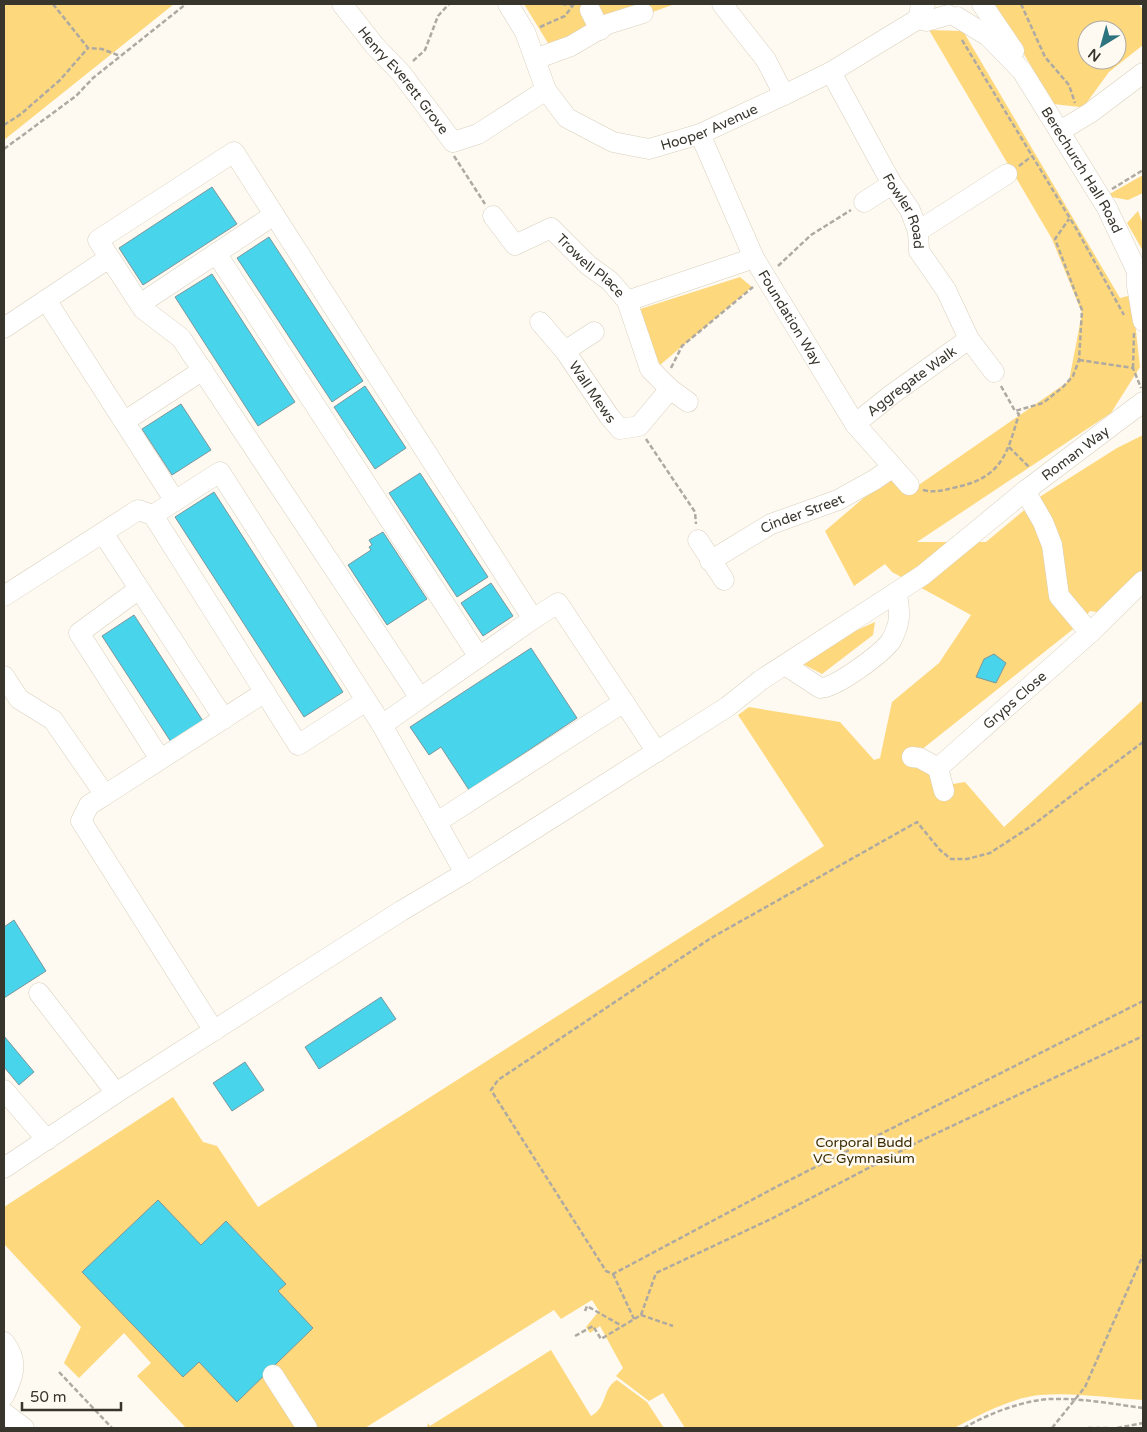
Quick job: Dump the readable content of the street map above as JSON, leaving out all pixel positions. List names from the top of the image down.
{
  "streets": {
    "street": [
      "Henry Everett Grove",
      "Hooper Avenue",
      "Berechurch Hall Road",
      "Fowler Road",
      "Trowell Place",
      "Foundation Way",
      "Aggregate Walk",
      "Wall Mews",
      "Roman Way",
      "Cinder Street",
      "Gryps Close"
    ]
  },
  "crossings": [
    ["Henry Everett Grove", "Hooper Avenue"],
    ["Hooper Avenue", "Fowler Road"],
    ["Hooper Avenue", "Foundation Way"],
    ["Fowler Road", "Aggregate Walk"],
    ["Trowell Place", "Foundation Way"],
    ["Foundation Way", "Aggregate Walk"],
    ["Foundation Way", "Cinder Street"]
  ],
  "parks": ["Corporal Budd VC Gymnasium"],
  "scale_bar": "50 m",
  "north": "bottom left"
}
